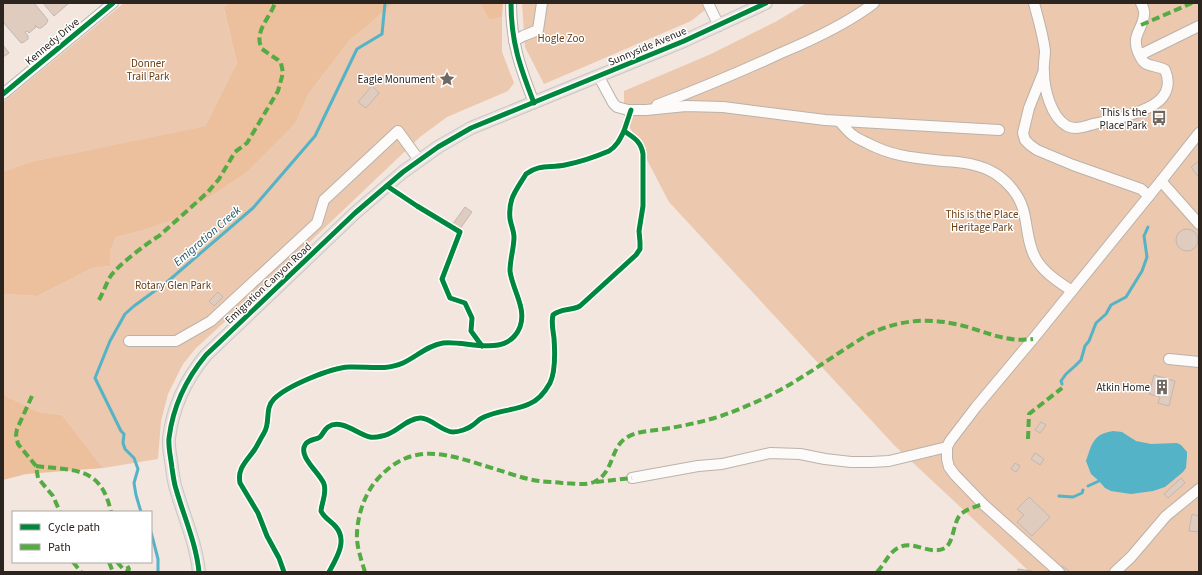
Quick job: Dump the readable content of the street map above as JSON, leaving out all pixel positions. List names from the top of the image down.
{
  "streets": {
    "main road": ["Sunnyside Avenue", "Emigration Canyon Road"],
    "street": ["Kennedy Drive"]
  },
  "crossings": [
    ["Sunnyside Avenue", "Emigration Canyon Road"]
  ],
  "water": ["Emigration Creek"],
  "parks": [
    "Hogle Zoo",
    "Donner Trail Park",
    "This is the Place Heritage Park",
    "Rotary Glen Park"
  ],
  "places": {
    "place": ["Eagle Monument"],
    "bus stop": ["This Is the Place Park"],
    "building": ["Atkin Home"]
  },
  "legend": ["Cycle path", "Path"]
}
